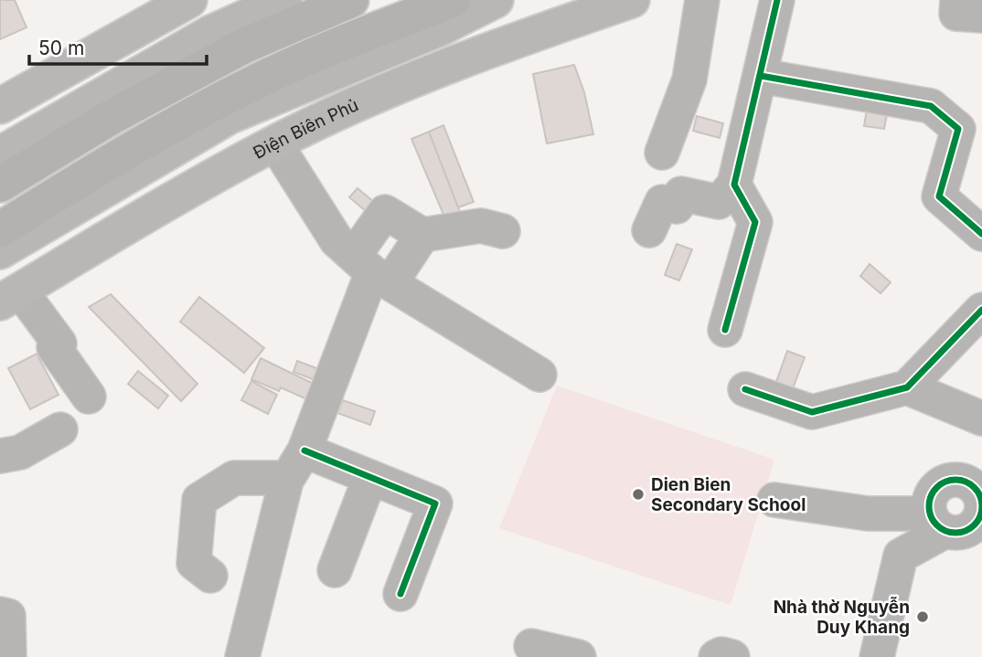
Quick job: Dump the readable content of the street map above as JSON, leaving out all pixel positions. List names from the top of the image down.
{
  "streets": {
    "main road": ["Điện Biên Phủ"]
  },
  "places": ["Dien Bien Secondary School", "Nhà thờ Nguyễn Duy Khang"],
  "scale_bar": "50 m"
}
